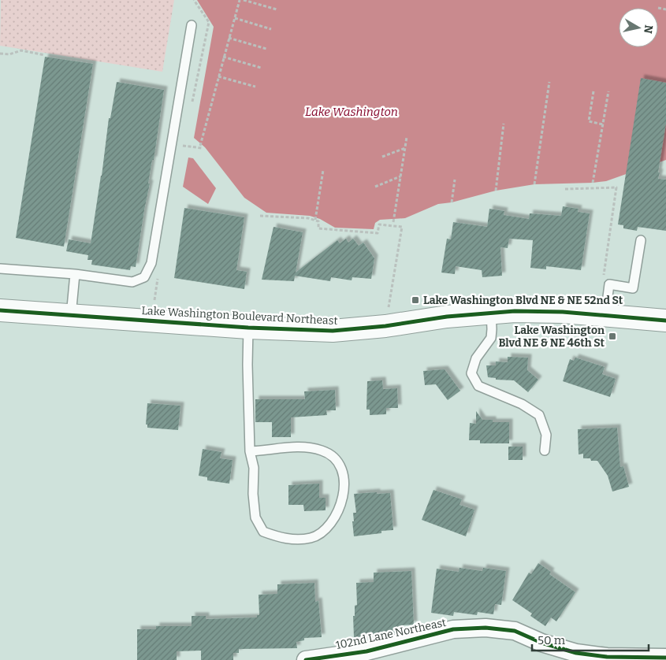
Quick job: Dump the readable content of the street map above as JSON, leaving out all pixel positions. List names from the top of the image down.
{
  "streets": {
    "main road": ["Lake Washington Boulevard Northeast"],
    "street": ["102nd Lane Northeast"]
  },
  "water": ["Lake Washington"],
  "places": {
    "transit": ["Lake Washington Blvd NE & NE 52nd St", "Lake Washington Blvd NE & NE 46th St"]
  },
  "scale_bar": "50 m",
  "north": "right"
}
